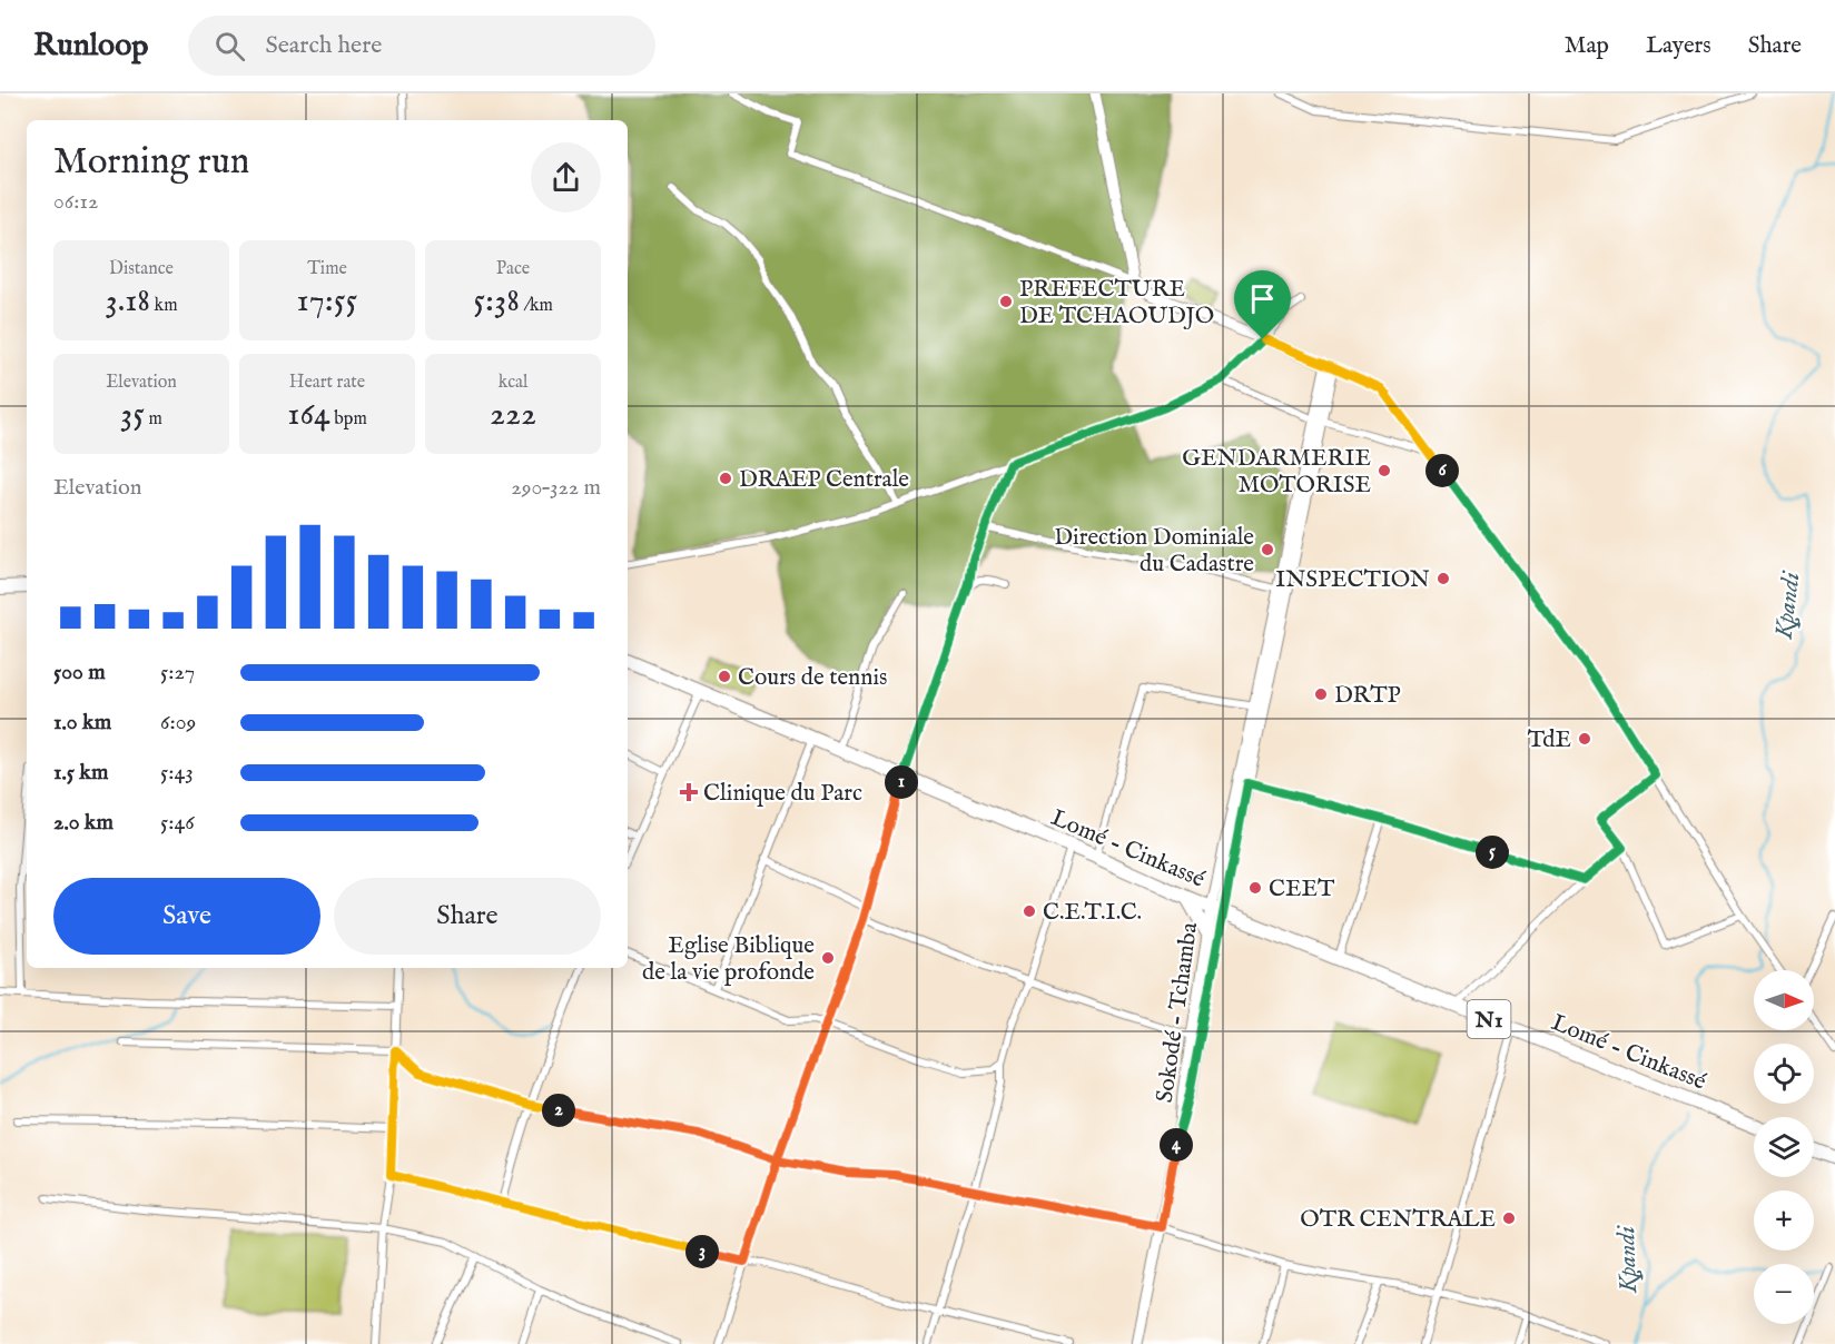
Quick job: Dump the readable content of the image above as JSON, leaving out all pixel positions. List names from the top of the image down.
{
  "streets": {
    "highway": ["Lomé - Cinkassé", "N1"],
    "main road": ["Sokodé - Tchamba"]
  },
  "crossings": [
    ["Lomé - Cinkassé", "Sokodé - Tchamba"]
  ],
  "water": ["Kpandi"],
  "places": {
    "other": [
      "PREFECTURE DE TCHAOUDJO",
      "GENDARMERIE MOTORISE",
      "DRAEP Centrale",
      "Direction Dominiale du Cadastre",
      "INSPECTION",
      "Cours de tennis",
      "DRTP",
      "TdE",
      "CEET",
      "C.E.T.I.C.",
      "Eglise Biblique de la vie profonde",
      "OTR CENTRALE"
    ],
    "health": ["Clinique du Parc"]
  },
  "north": "right",
  "page": {
    "header": "Runloop",
    "search": "Search here",
    "nav": ["Map", "Layers", "Share"],
    "heading": ["Morning run", "06:12"],
    "stats": [
      ["Distance", "3.18 km"],
      ["Time", "17:55"],
      ["Pace", "5:38 /km"],
      ["Elevation", "35 m"],
      ["Heart rate", "164 bpm"],
      ["kcal", "222"]
    ],
    "pins": [
      "6",
      "1",
      "5",
      "2",
      "4",
      "3"
    ],
    "chart": ["Elevation", "290–322 m"],
    "list": [
      {
        "name": "500 m",
        "note": "5:27"
      },
      {
        "name": "1.0 km",
        "note": "6:09"
      },
      {
        "name": "1.5 km",
        "note": "5:43"
      },
      {
        "name": "2.0 km",
        "note": "5:46"
      }
    ],
    "buttons": ["Save", "Share"],
    "map_buttons": ["+", "−"]
  }
}
